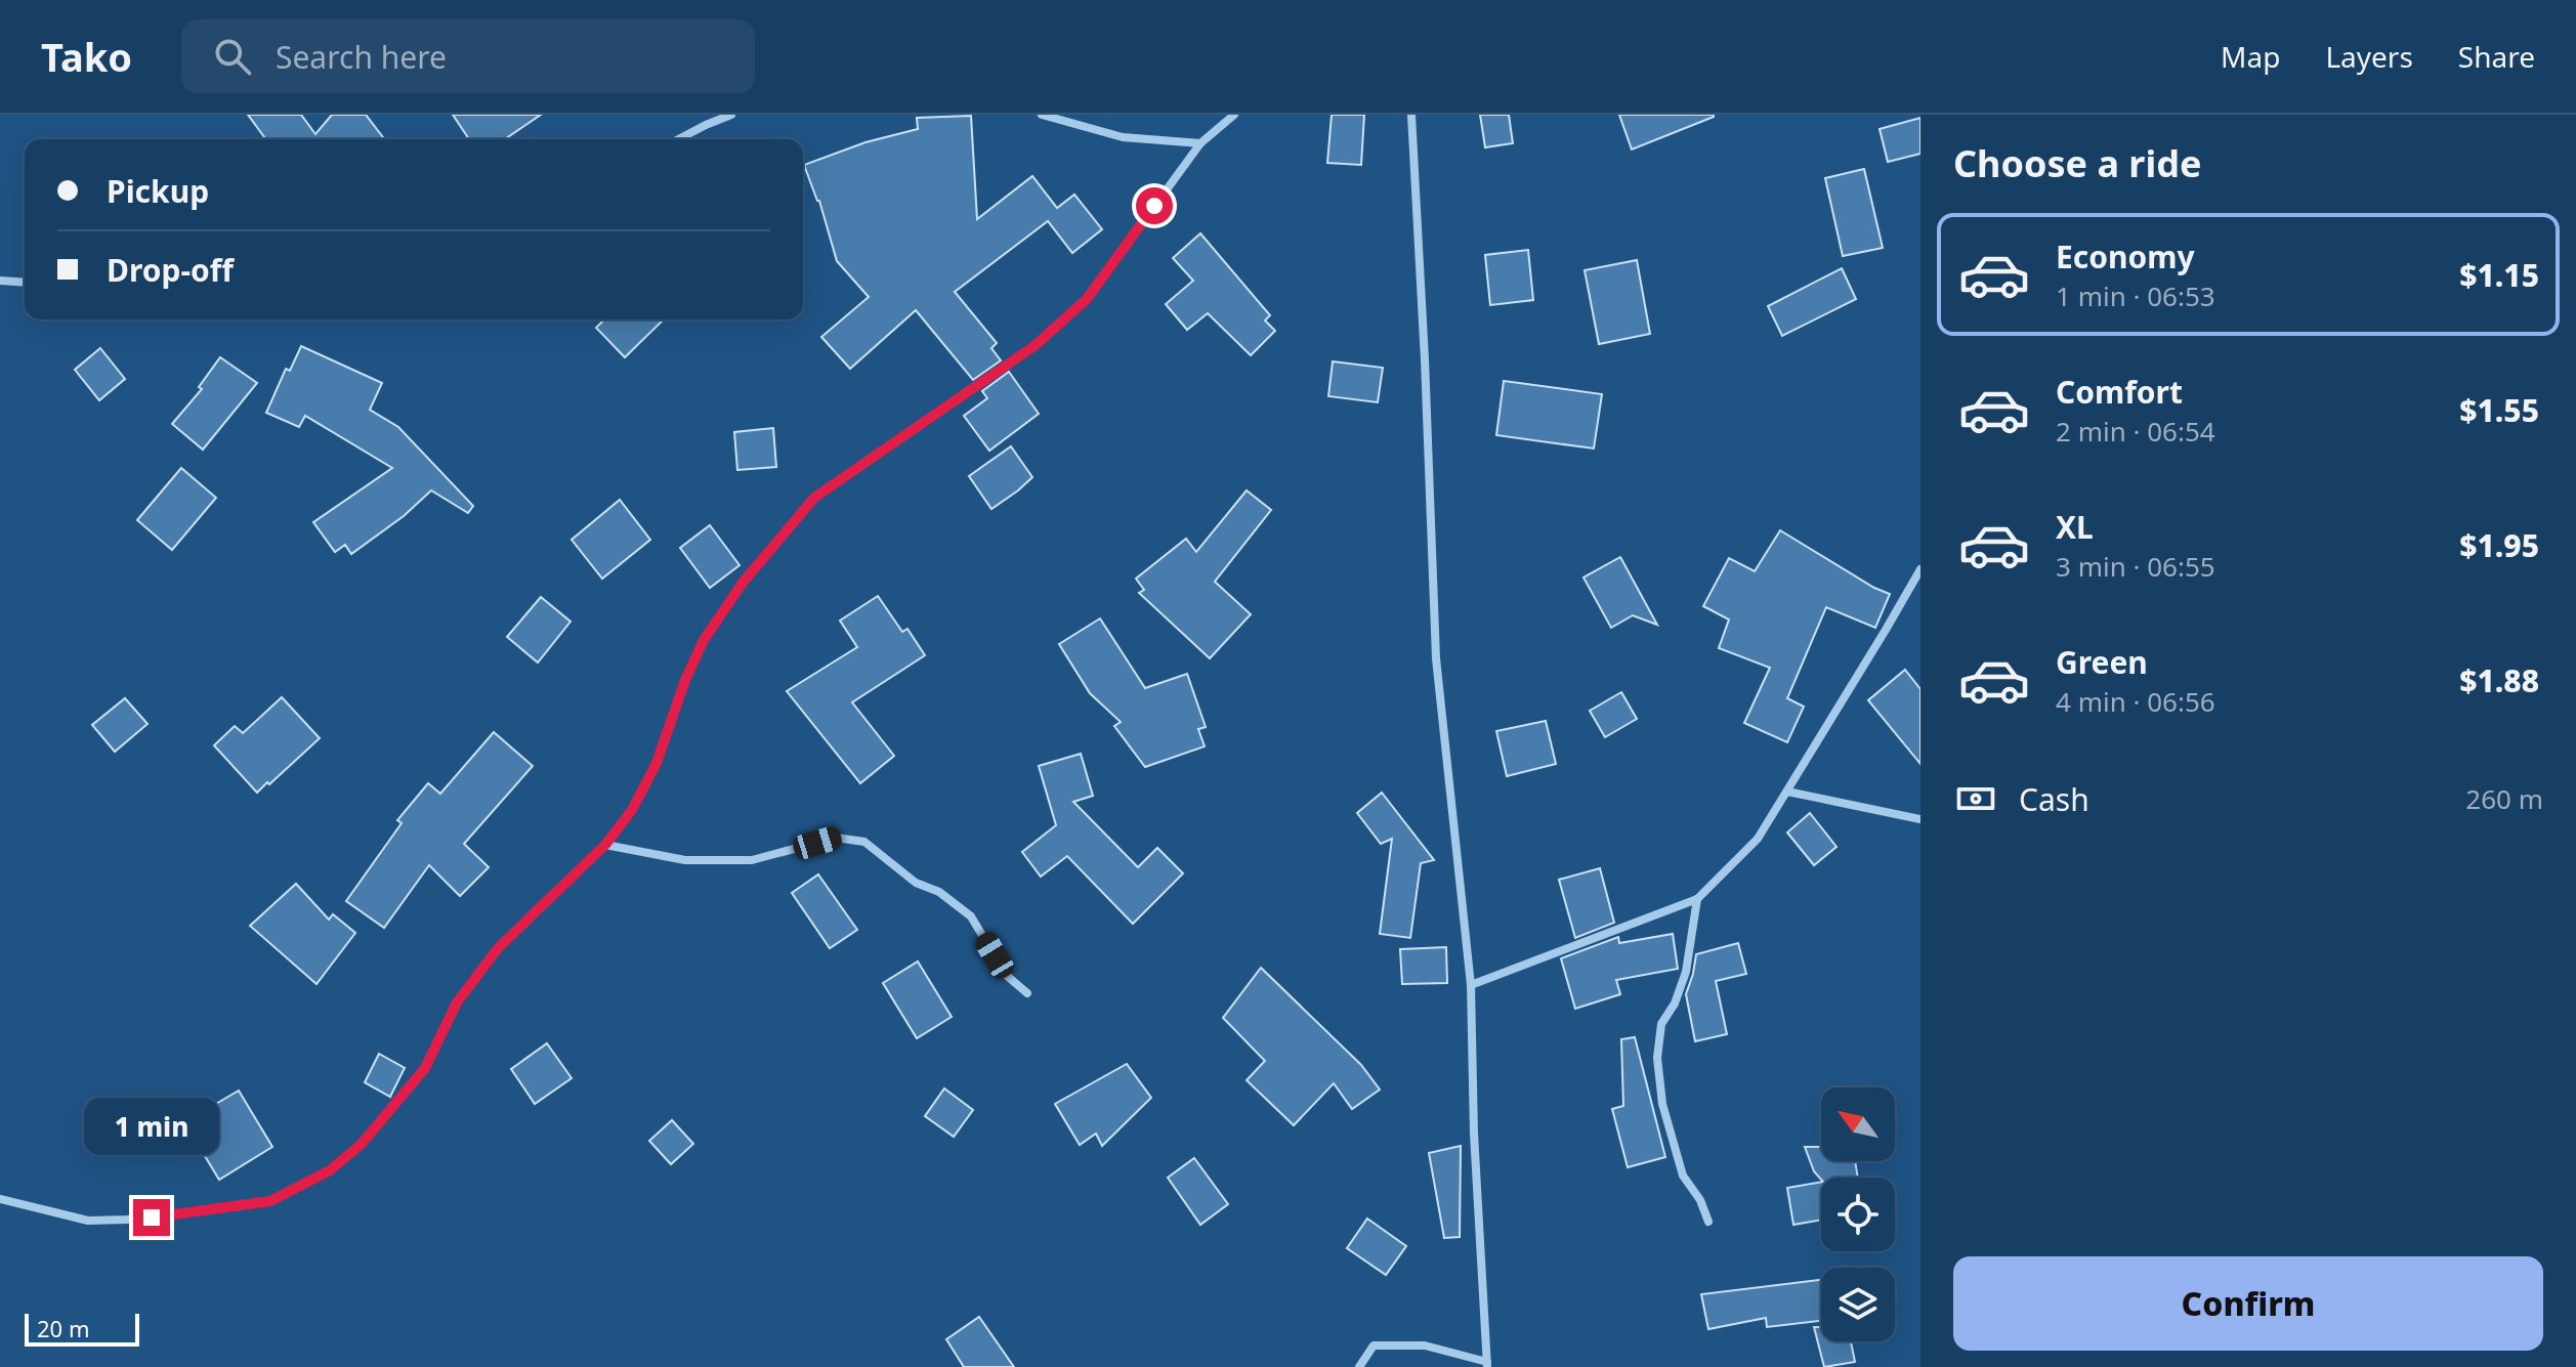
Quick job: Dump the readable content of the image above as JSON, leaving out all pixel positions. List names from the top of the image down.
{
  "scale_bar": "20 m",
  "north": "top left",
  "page": {
    "header": "Tako",
    "search": "Search here",
    "nav": ["Map", "Layers", "Share"],
    "heading": "Choose a ride",
    "banner": ["Pickup", "Drop-off"],
    "list": [
      {
        "name": "Economy",
        "note": "1 min · 06:53",
        "value": "$1.15"
      },
      {
        "name": "Comfort",
        "note": "2 min · 06:54",
        "value": "$1.55"
      },
      {
        "name": "XL",
        "note": "3 min · 06:55",
        "value": "$1.95"
      },
      {
        "name": "Green",
        "note": "4 min · 06:56",
        "value": "$1.88"
      }
    ],
    "pay": ["Cash", "260 m"],
    "bubble": "1 min",
    "buttons": "Confirm",
    "scale": "20 m"
  }
}
